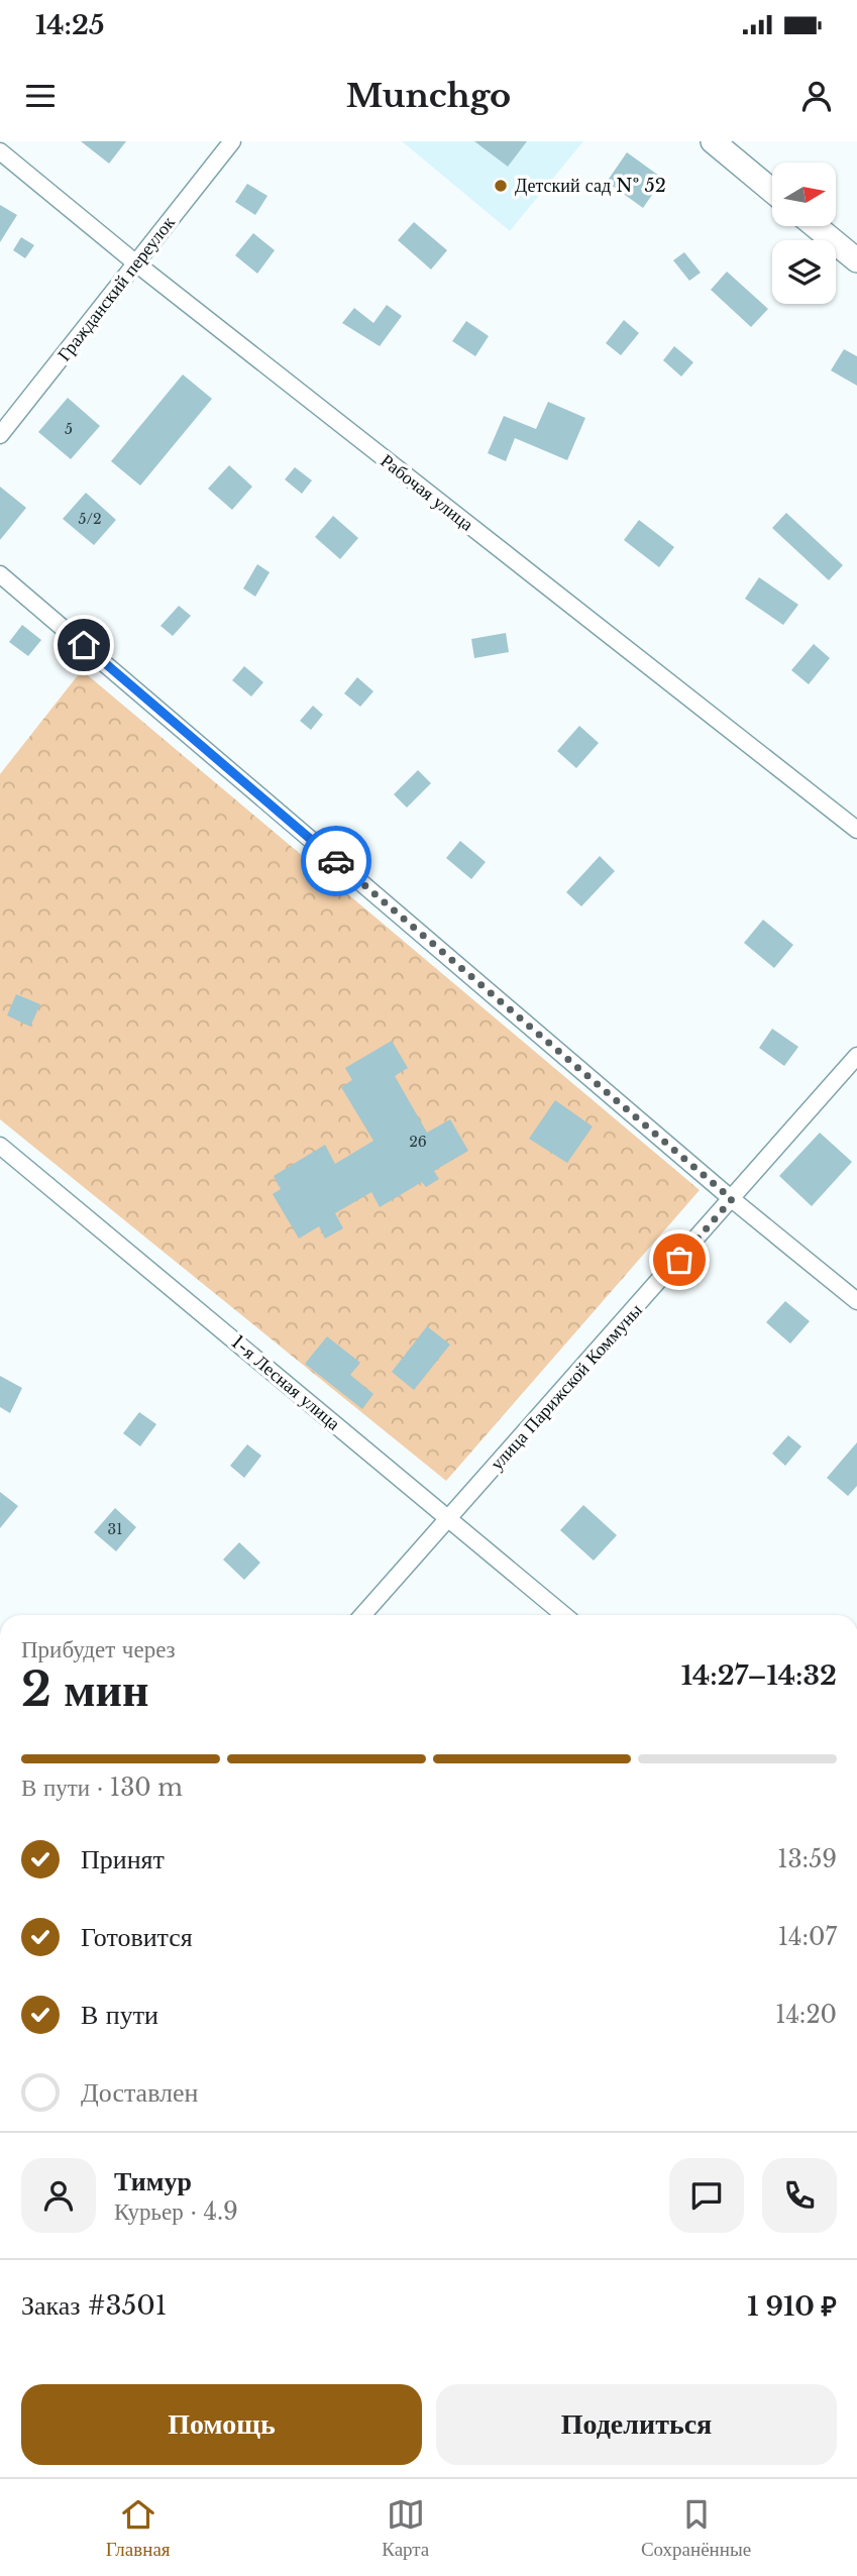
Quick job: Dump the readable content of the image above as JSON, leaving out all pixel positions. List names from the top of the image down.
{
  "streets": {
    "street": [
      "Гражданский переулок",
      "Рабочая улица",
      "1-я Лесная улица",
      "улица Парижской Коммуны"
    ]
  },
  "crossings": [
    ["Гражданский переулок", "Рабочая улица"],
    ["1-я Лесная улица", "улица Парижской Коммуны"]
  ],
  "places": ["Детский сад № 52"],
  "house_numbers": [
    "5",
    "5/2",
    "26",
    "31"
  ],
  "north": "right",
  "page": {
    "status": "14:25",
    "header": "Munchgo",
    "heading": ["2 мин", "Прибудет через", "14:27–14:32"],
    "panel": [
      "Тимур",
      "Курьер · 4.9",
      "Заказ #3501",
      "1 910 ₽"
    ],
    "bar": "В пути · 130 m",
    "list": [
      ["Принят", "13:59"],
      ["Готовится", "14:07"],
      ["В пути", "14:20"],
      "Доставлен"
    ],
    "buttons": ["Помощь", "Поделиться"],
    "tabs": ["Главная", "Карта", "Сохранённые"]
  }
}
